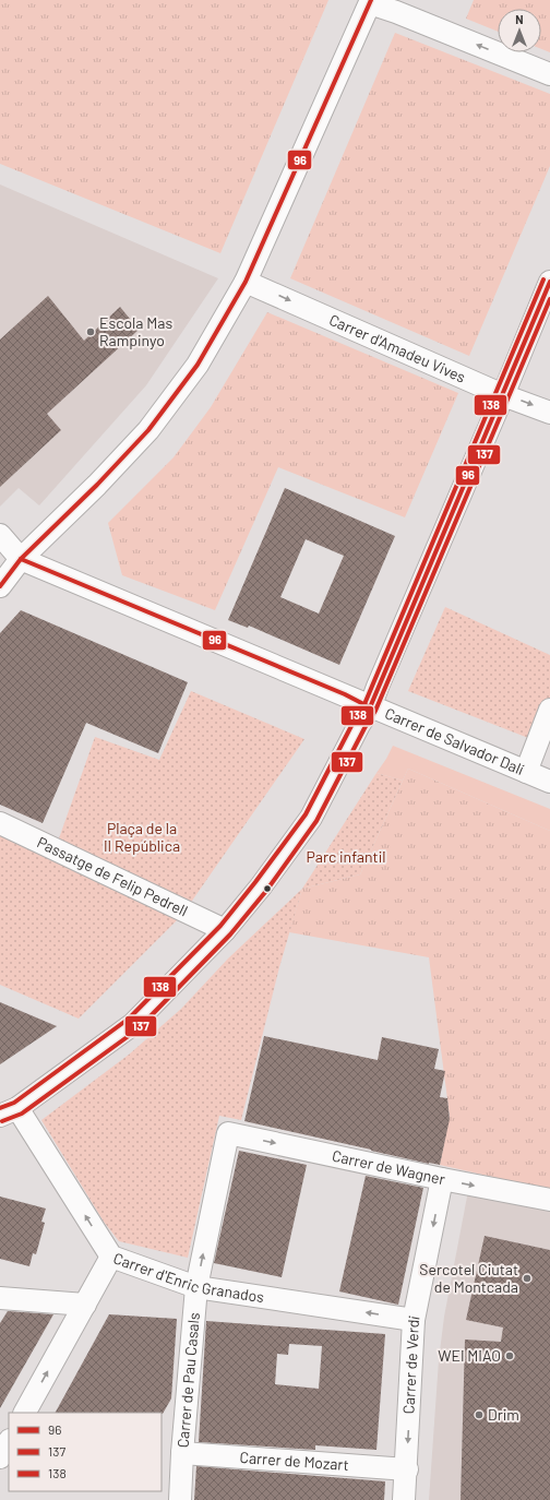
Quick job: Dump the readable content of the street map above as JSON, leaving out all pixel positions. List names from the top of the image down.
{
  "streets": {
    "street": [
      "Carrer d'Amadeu Vives",
      "Carrer de Salvador Dalí",
      "Passatge de Felip Pedrell",
      "Carrer de Wagner",
      "Carrer d'Enric Granados",
      "Carrer de Verdi",
      "Carrer de Pau Casals",
      "Carrer de Mozart"
    ]
  },
  "crossings": [
    ["Carrer de Wagner", "Carrer de Verdi"],
    ["Carrer de Wagner", "Carrer de Pau Casals"],
    ["Carrer d'Enric Granados", "Carrer de Verdi"],
    ["Carrer d'Enric Granados", "Carrer de Pau Casals"],
    ["Carrer de Verdi", "Carrer de Mozart"],
    ["Carrer de Pau Casals", "Carrer de Mozart"]
  ],
  "one_way": [
    "Carrer d'Amadeu Vives",
    "Carrer de Wagner",
    "Carrer d'Enric Granados",
    "Carrer de Verdi",
    "Carrer de Pau Casals"
  ],
  "parks": ["Plaça de la II República", "Parc infantil"],
  "places": [
    "Escola Mas Rampinyo",
    "Sercotel Ciutat de Montcada",
    "WEI MIAO",
    "Drim"
  ],
  "lines": ["transit line 96", "transit line 138", "transit line 137"],
  "legend": ["96", "137", "138"],
  "north": "top"
}
